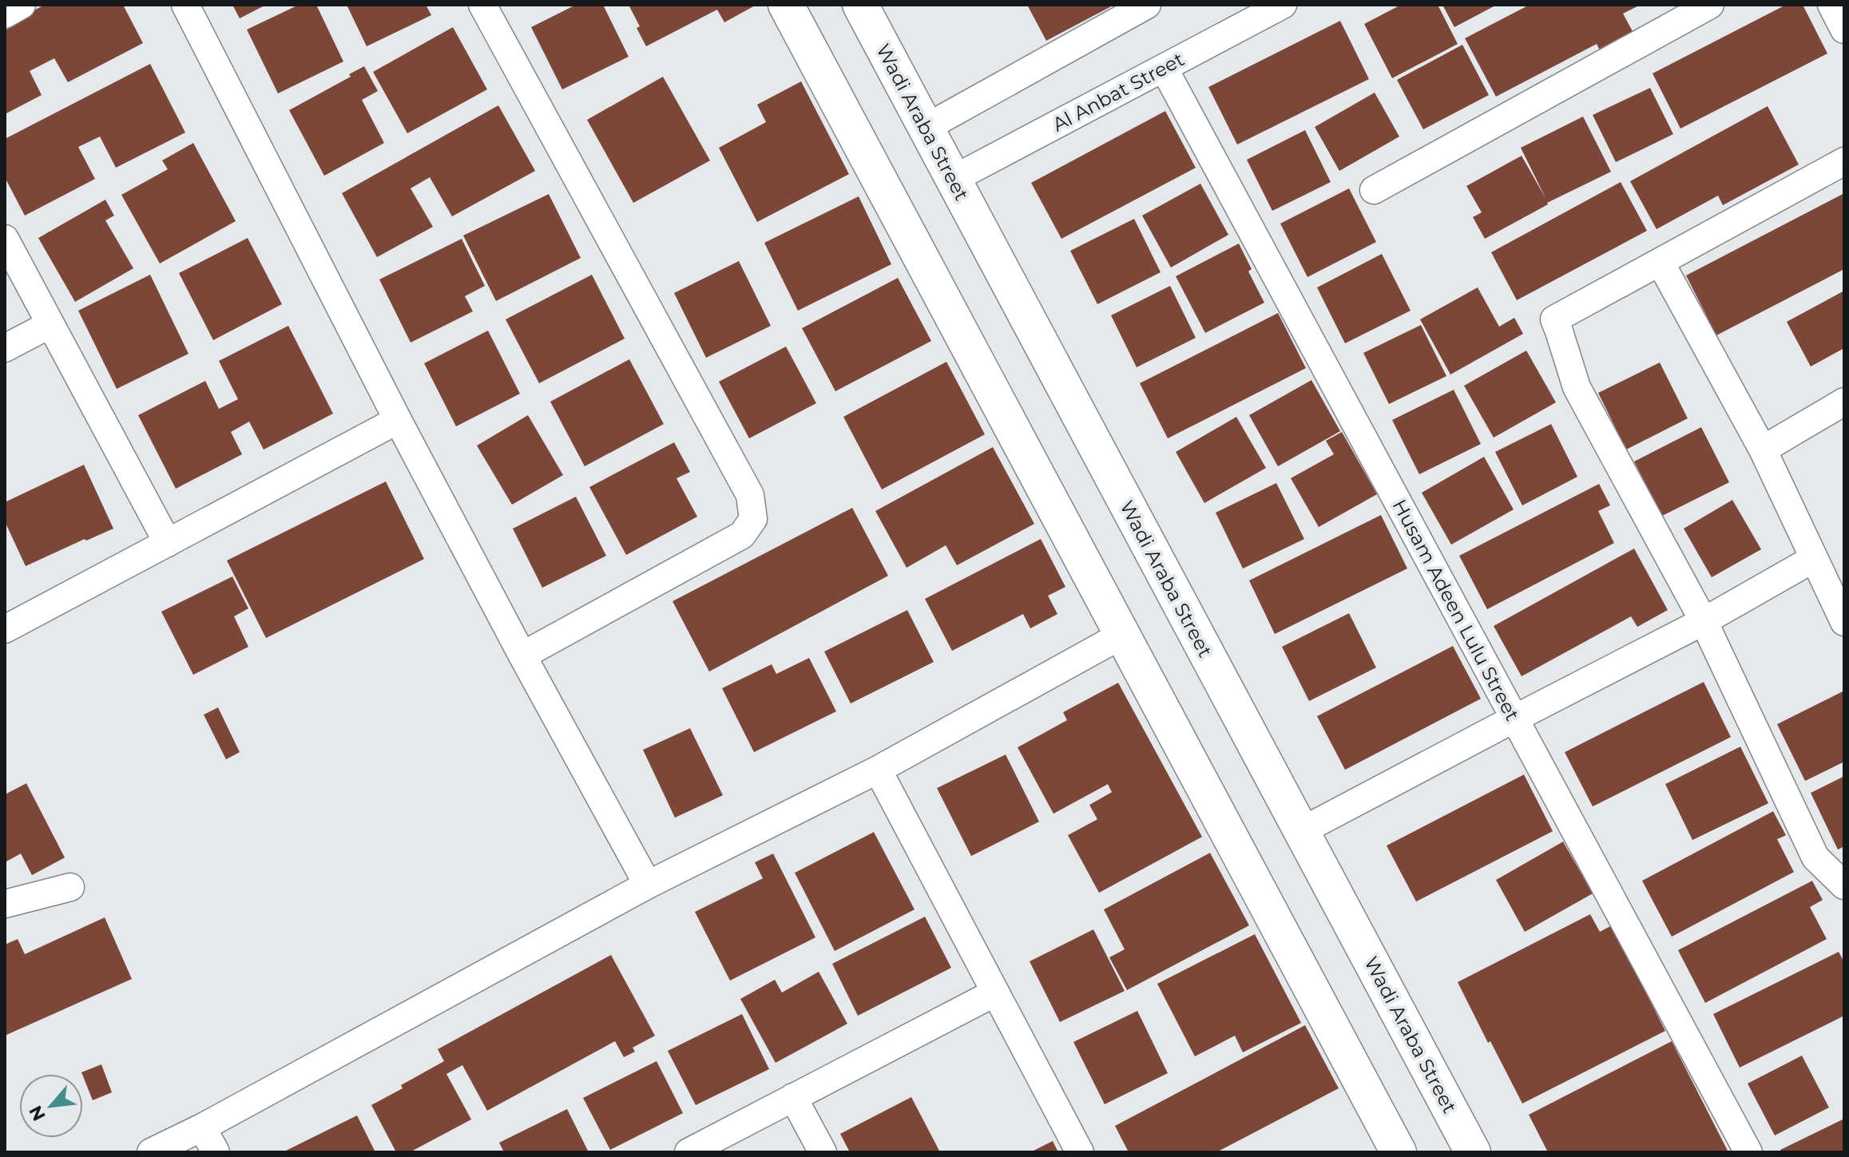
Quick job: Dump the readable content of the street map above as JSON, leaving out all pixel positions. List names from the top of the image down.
{
  "streets": {
    "main road": ["Wadi Araba Street"],
    "street": ["Al Anbat Street", "Husam Adeen Lulu Street"]
  },
  "crossings": [
    ["Al Anbat Street", "Wadi Araba Street"],
    ["Al Anbat Street", "Husam Adeen Lulu Street"]
  ],
  "north": "bottom left"
}
